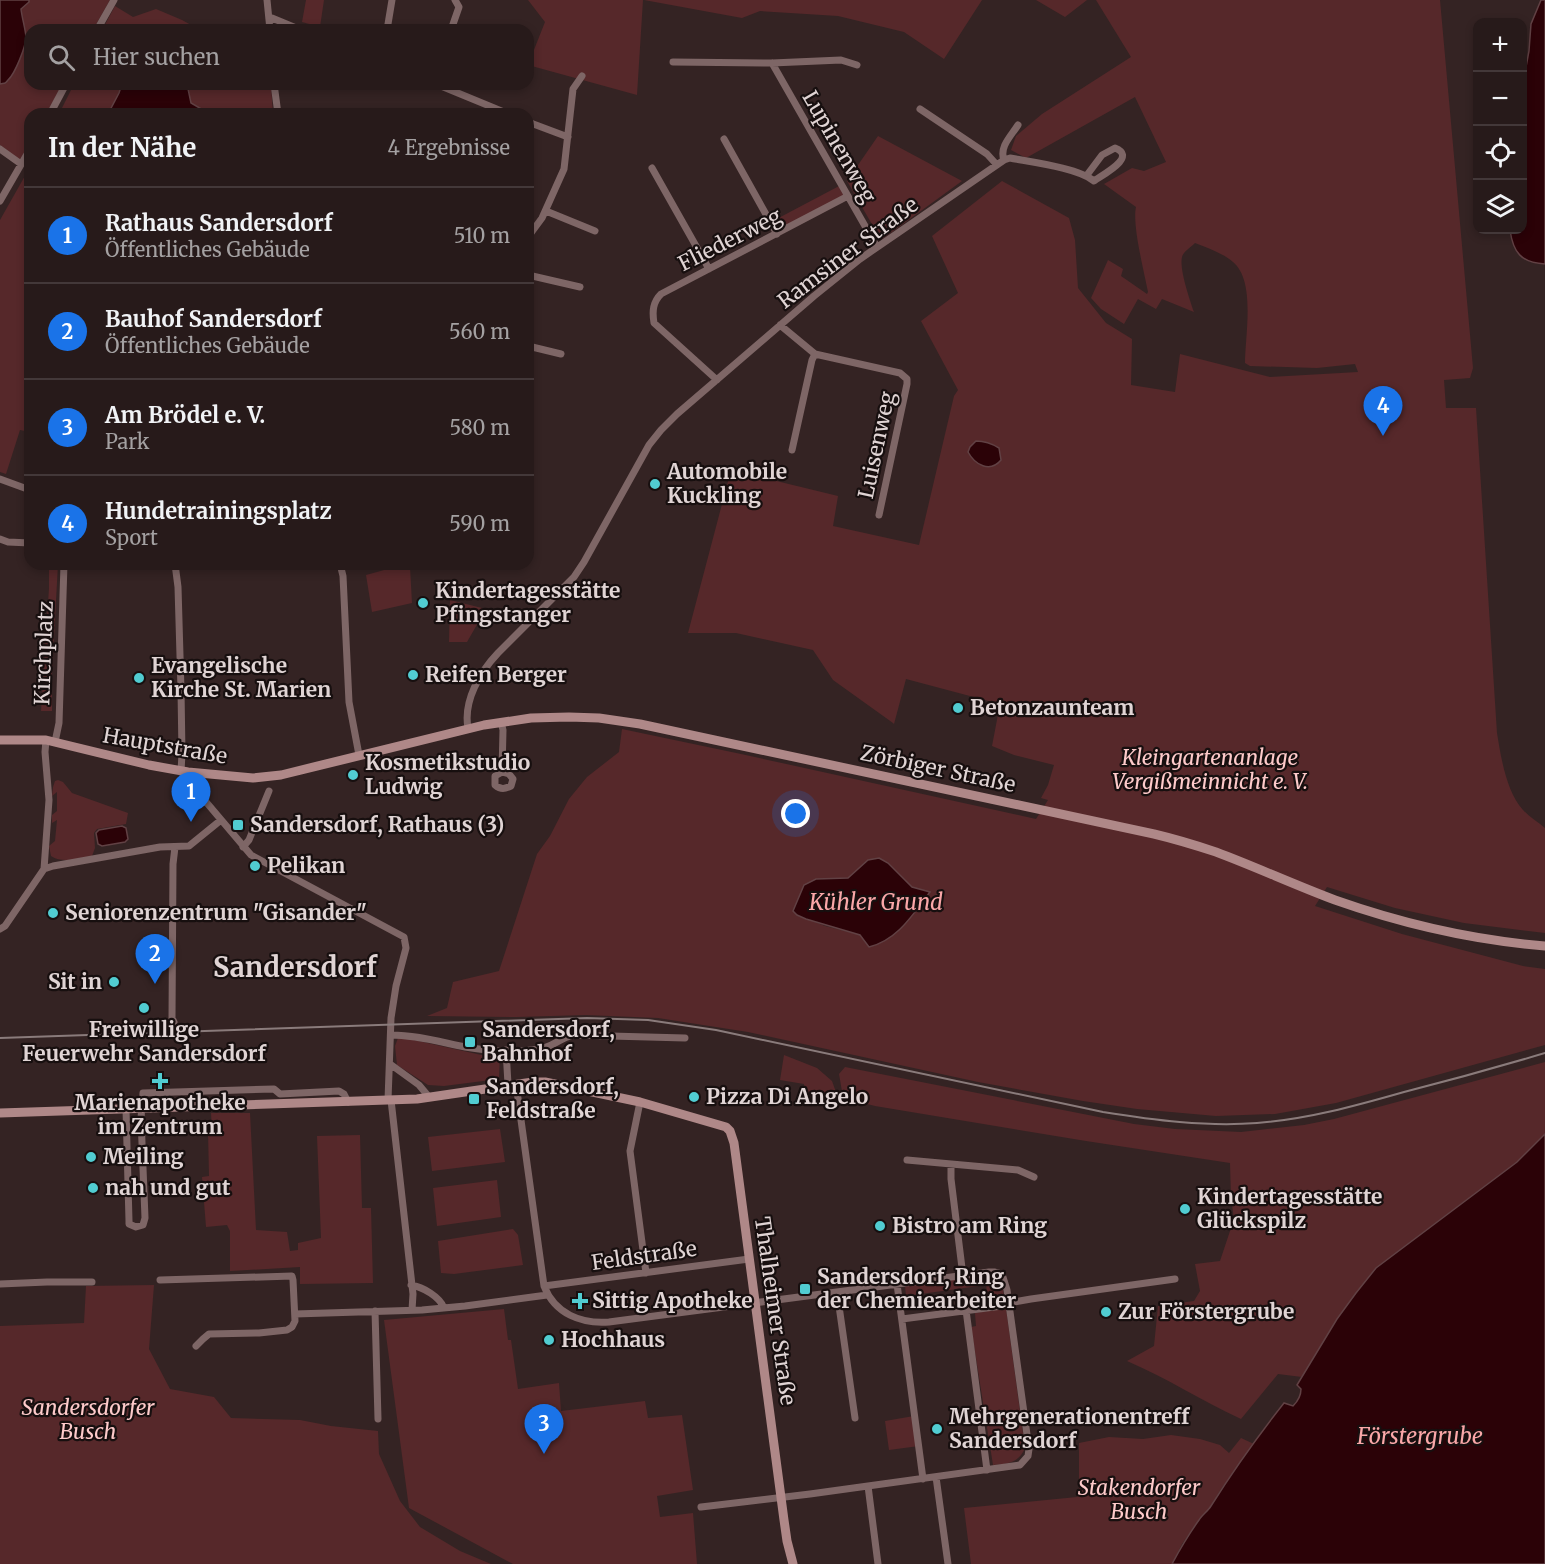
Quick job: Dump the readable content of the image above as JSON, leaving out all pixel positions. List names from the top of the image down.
{
  "streets": {
    "street": [
      "Lupinenweg",
      "Fliederweg",
      "Ramsiner Straße",
      "Luisenweg",
      "Kirchplatz",
      "Hauptstraße",
      "Zörbiger Straße",
      "Feldstraße",
      "Thalheimer Straße"
    ]
  },
  "crossings": [
    ["Lupinenweg", "Fliederweg"],
    ["Lupinenweg", "Ramsiner Straße"],
    ["Fliederweg", "Ramsiner Straße"],
    ["Ramsiner Straße", "Luisenweg"],
    ["Ramsiner Straße", "Zörbiger Straße"],
    ["Kirchplatz", "Hauptstraße"],
    ["Hauptstraße", "Zörbiger Straße"],
    ["Feldstraße", "Thalheimer Straße"]
  ],
  "districts": ["Sandersdorf"],
  "water": ["Kühler Grund", "Förstergrube"],
  "parks": ["Kleingartenanlage Vergißmeinnicht e. V.", "Sandersdorfer Busch", "Stakendorfer Busch"],
  "places": {
    "other": [
      "Automobile Kuckling",
      "Kindertagesstätte Pfingstanger",
      "Reifen Berger",
      "Evangelische Kirche St. Marien",
      "Betonzaunteam",
      "Kosmetikstudio Ludwig",
      "Pelikan",
      "Seniorenzentrum \"Gisander\"",
      "Sit in",
      "Freiwillige Feuerwehr Sandersdorf",
      "Pizza Di Angelo",
      "Meiling",
      "nah und gut",
      "Kindertagesstätte Glückspilz",
      "Bistro am Ring",
      "Zur Förstergrube",
      "Hochhaus",
      "Mehrgenerationentreff Sandersdorf"
    ],
    "transit": [
      "Sandersdorf, Rathaus (3)",
      "Sandersdorf, Bahnhof",
      "Sandersdorf, Feldstraße",
      "Sandersdorf, Ring der Chemiearbeiter"
    ],
    "health": ["Marienapotheke im Zentrum", "Sittig Apotheke"]
  },
  "page": {
    "map_buttons": ["+", "−"],
    "search": "Hier suchen",
    "heading": ["In der Nähe", "4 Ergebnisse"],
    "list": [
      {
        "mark": "1",
        "name": "Rathaus Sandersdorf",
        "note": "Öffentliches Gebäude",
        "value": "510 m"
      },
      {
        "mark": "2",
        "name": "Bauhof Sandersdorf",
        "note": "Öffentliches Gebäude",
        "value": "560 m"
      },
      {
        "mark": "3",
        "name": "Am Brödel e. V.",
        "note": "Park",
        "value": "580 m"
      },
      {
        "mark": "4",
        "name": "Hundetrainingsplatz",
        "note": "Sport",
        "value": "590 m"
      }
    ],
    "pins": [
      "4",
      "1",
      "2",
      "3"
    ]
  }
}
